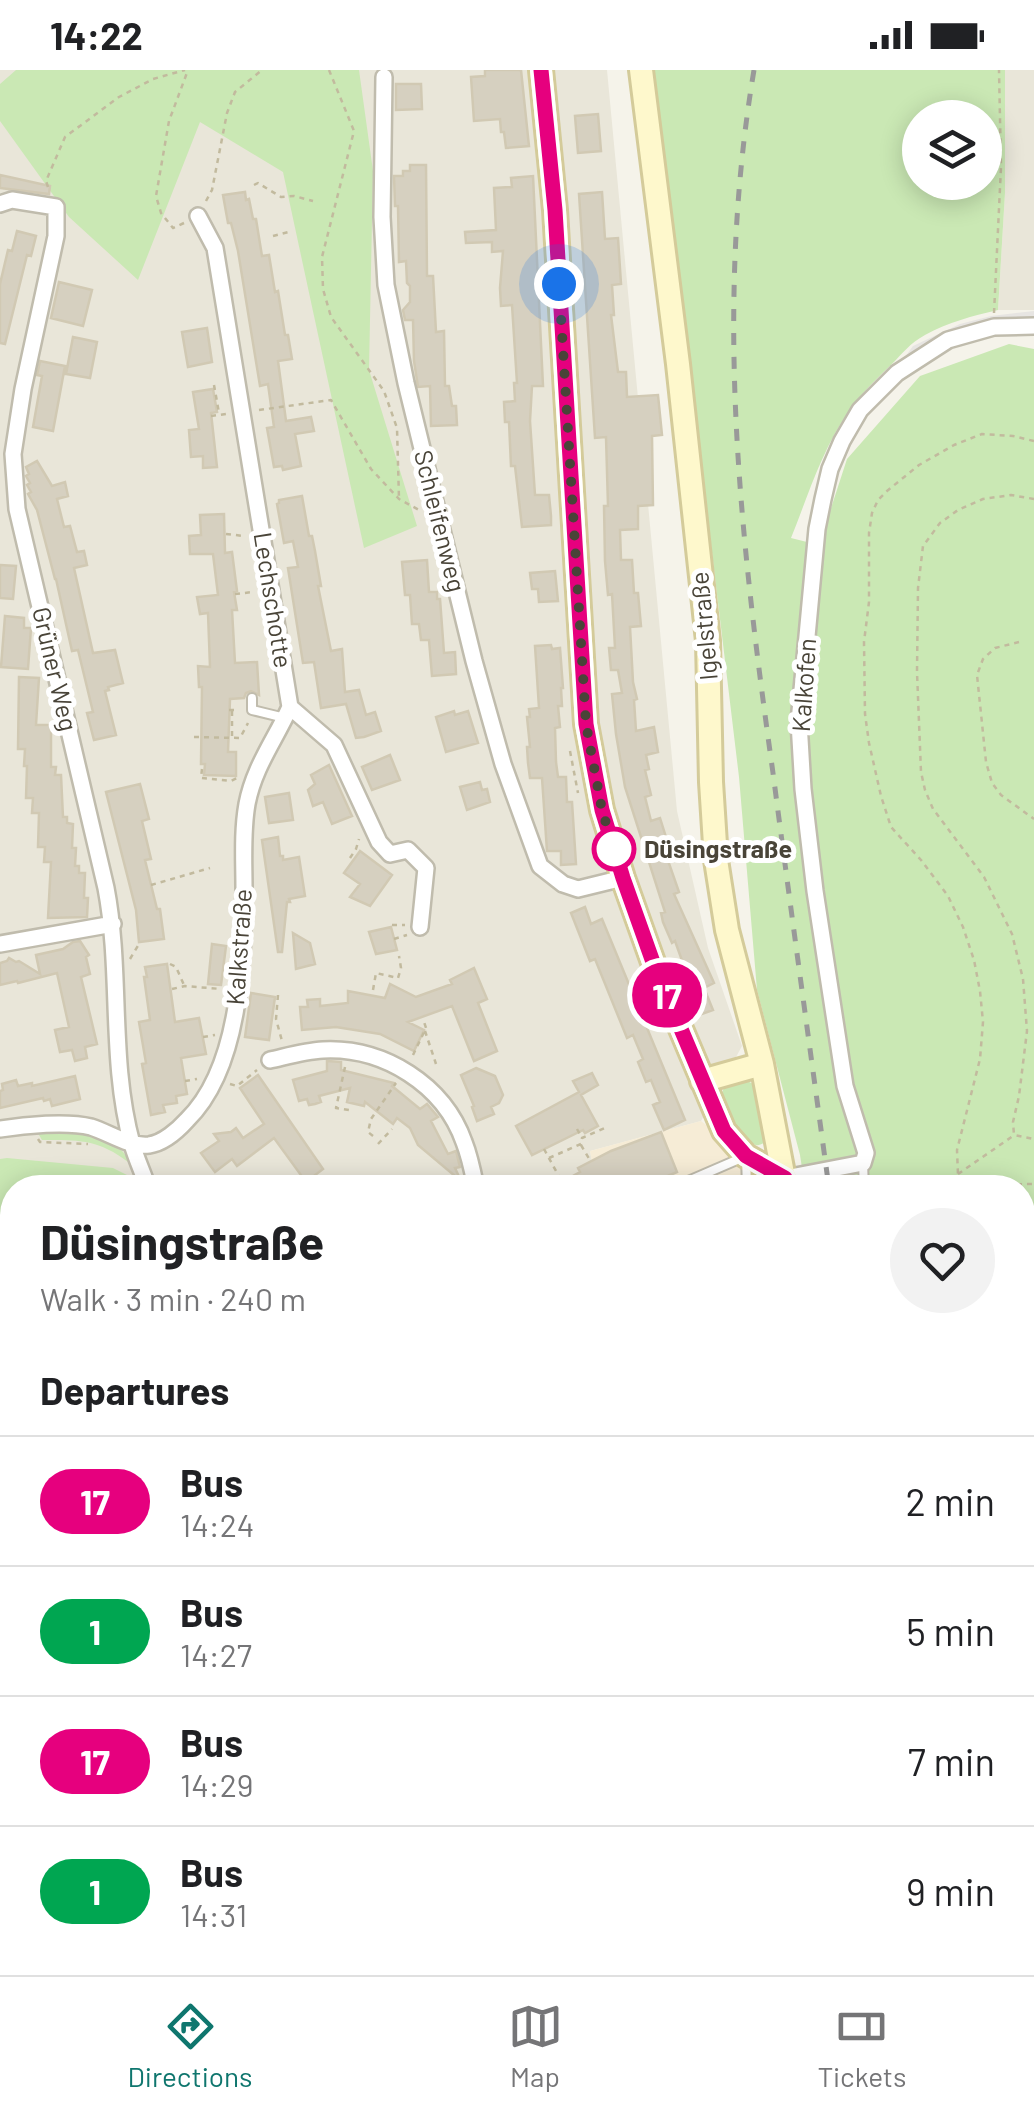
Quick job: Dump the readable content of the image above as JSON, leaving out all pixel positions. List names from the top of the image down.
{
  "streets": {
    "main road": ["Igelstraße"],
    "street": [
      "Schleifenweg",
      "Lechschotte",
      "Grüner Weg",
      "Kalkofen",
      "Kalkstraße"
    ]
  },
  "crossings": [
    ["Lechschotte", "Kalkstraße"],
    ["Grüner Weg", "Kalkstraße"]
  ],
  "places": ["Düsingstraße"],
  "lines": ["bus line 17"],
  "page": {
    "status": "14:22",
    "on_map": "17",
    "heading": [
      ["Düsingstraße", "Walk · 3 min · 240 m"],
      "Departures"
    ],
    "list": [
      {
        "mark": "17",
        "name": "Bus",
        "note": "14:24",
        "value": "2 min"
      },
      {
        "mark": "1",
        "name": "Bus",
        "note": "14:27",
        "value": "5 min"
      },
      {
        "mark": "17",
        "name": "Bus",
        "note": "14:29",
        "value": "7 min"
      },
      {
        "mark": "1",
        "name": "Bus",
        "note": "14:31",
        "value": "9 min"
      }
    ],
    "tabs": ["Directions", "Map", "Tickets"]
  }
}
